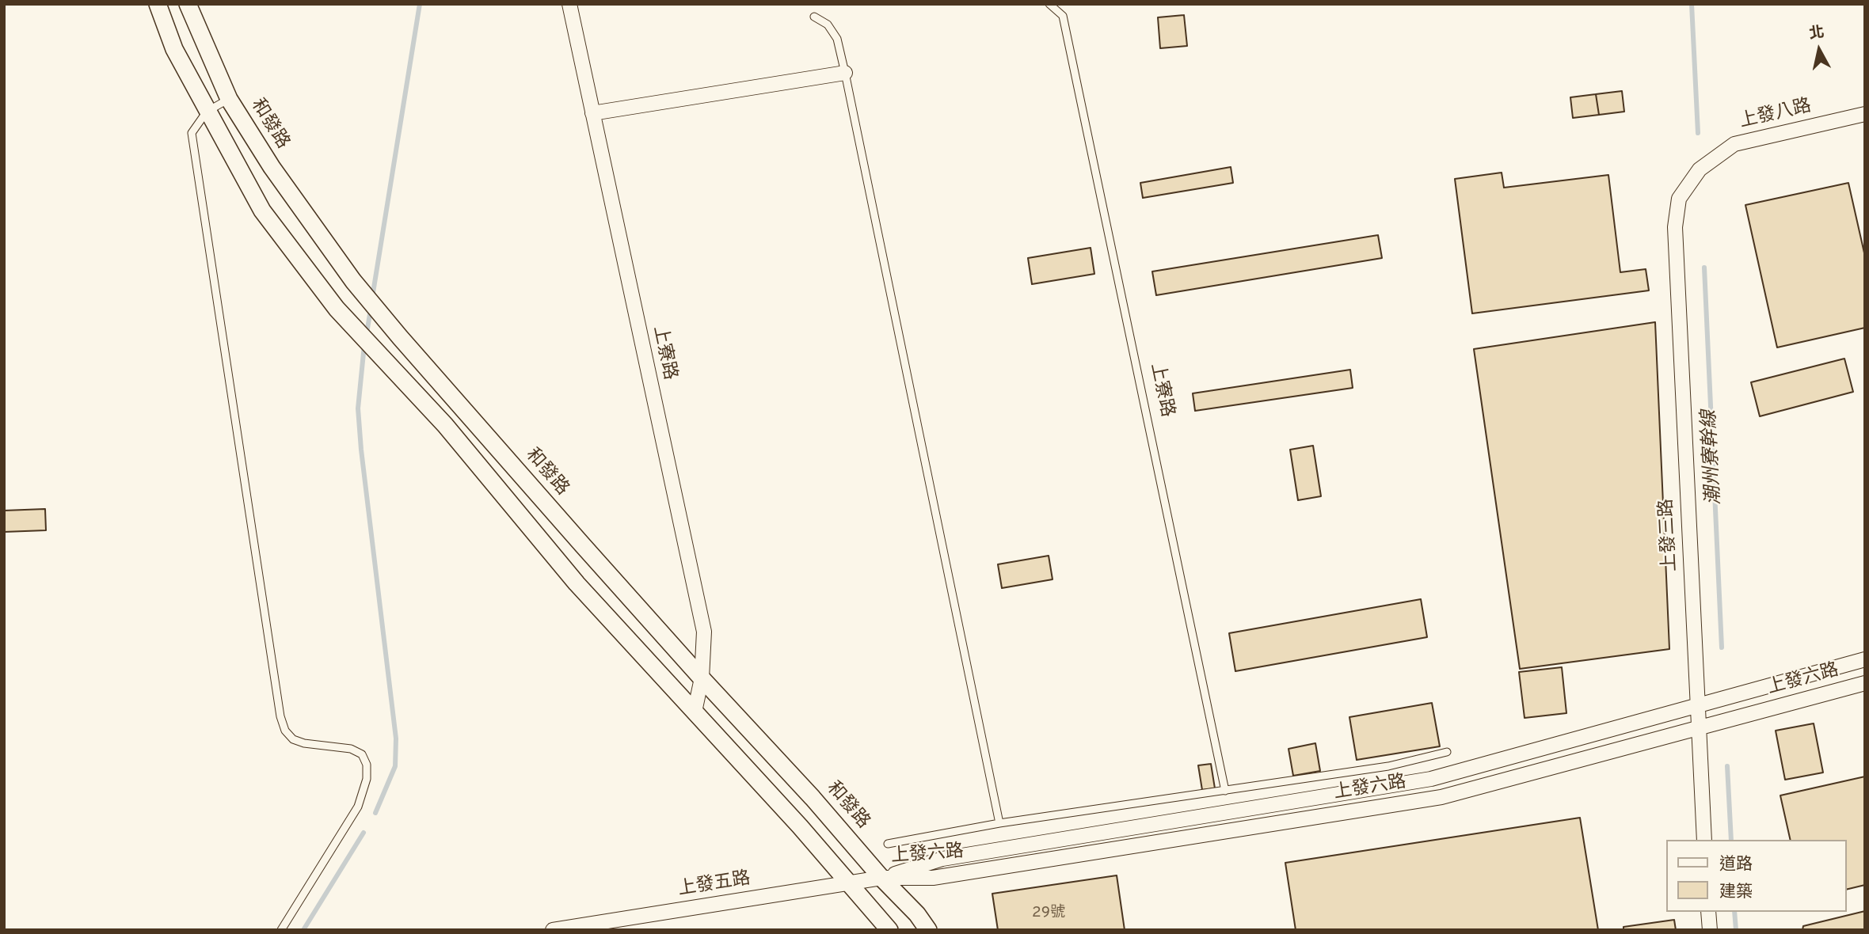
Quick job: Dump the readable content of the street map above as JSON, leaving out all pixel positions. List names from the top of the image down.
{
  "streets": {
    "street": [
      "上發八路",
      "和發路",
      "上寮路",
      "上發三路",
      "上發六路",
      "上發五路"
    ]
  },
  "crossings": [
    ["上發八路", "上發三路"],
    ["和發路", "上寮路"],
    ["和發路", "上發六路"],
    ["和發路", "上發五路"],
    ["上發三路", "上發六路"],
    ["上發六路", "上發五路"]
  ],
  "water": ["潮州寮幹線"],
  "house_numbers": ["29號"],
  "legend": ["道路", "建築"],
  "north": "top"
}
